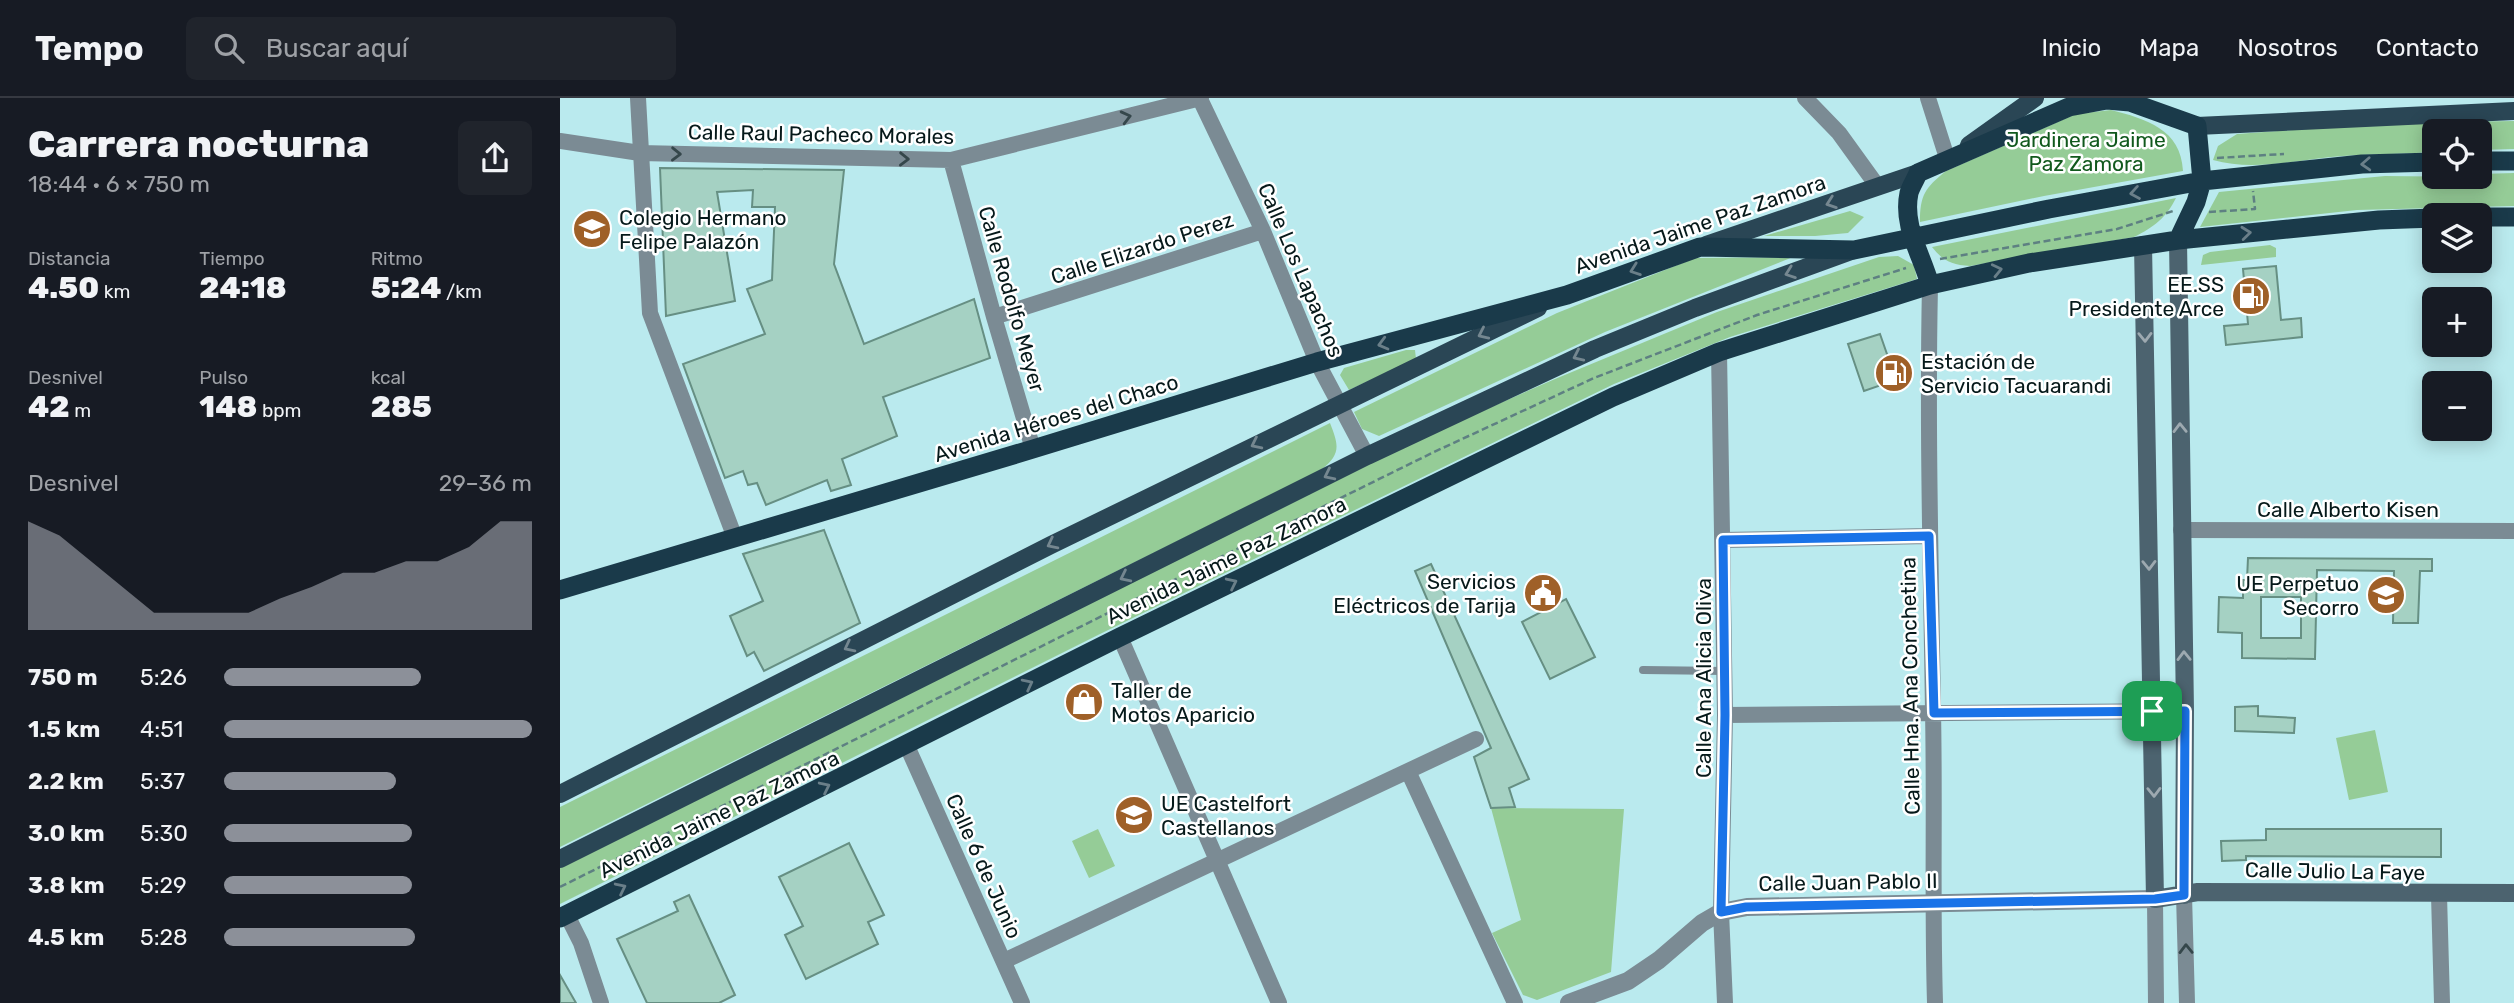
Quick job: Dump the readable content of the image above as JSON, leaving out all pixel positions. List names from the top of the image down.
{
  "streets": {
    "highway": ["Avenida Jaime Paz Zamora", "Avenida Héroes del Chaco"],
    "main road": ["Calle Julio La Faye"],
    "street": [
      "Calle Raul Pacheco Morales",
      "Calle Elizardo Perez",
      "Calle Los Lapachos",
      "Calle Rodolfo Meyer",
      "Calle Alberto Kisen",
      "Calle Ana Alicia Oliva",
      "Calle Hna. Ana Conchetina",
      "Calle 6 de Junio",
      "Calle Juan Pablo II"
    ]
  },
  "crossings": [
    ["Calle Raul Pacheco Morales", "Calle Los Lapachos"],
    ["Calle Raul Pacheco Morales", "Calle Rodolfo Meyer"],
    ["Avenida Jaime Paz Zamora", "Calle Los Lapachos"],
    ["Avenida Jaime Paz Zamora", "Avenida Héroes del Chaco"],
    ["Avenida Jaime Paz Zamora", "Calle Ana Alicia Oliva"],
    ["Avenida Jaime Paz Zamora", "Calle Hna. Ana Conchetina"],
    ["Avenida Jaime Paz Zamora", "Calle 6 de Junio"],
    ["Calle Elizardo Perez", "Calle Los Lapachos"],
    ["Calle Elizardo Perez", "Calle Rodolfo Meyer"],
    ["Calle Los Lapachos", "Avenida Héroes del Chaco"],
    ["Calle Rodolfo Meyer", "Avenida Héroes del Chaco"],
    ["Calle Ana Alicia Oliva", "Calle Juan Pablo II"],
    ["Calle Hna. Ana Conchetina", "Calle Juan Pablo II"],
    ["Calle Julio La Faye", "Calle Juan Pablo II"]
  ],
  "one_way": ["Calle Raul Pacheco Morales"],
  "parks": ["Jardinera Jaime Paz Zamora"],
  "places": {
    "school or university": ["Colegio Hermano Felipe Palazón", "UE Perpetuo Secorro", "UE Castelfort Castellanos"],
    "fuel station": ["EE.SS Presidente Arce", "Estación de Servicio Tacuarandi"],
    "public building": ["Servicios Eléctricos de Tarija"],
    "shop": ["Taller de Motos Aparicio"]
  },
  "page": {
    "header": "Tempo",
    "search": "Buscar aquí",
    "nav": [
      "Inicio",
      "Mapa",
      "Nosotros",
      "Contacto"
    ],
    "heading": ["Carrera nocturna", "18:44 · 6 × 750 m"],
    "map_buttons": ["+", "−"],
    "stats": [
      ["Distancia", "4.50 km"],
      ["Tiempo", "24:18"],
      ["Ritmo", "5:24 /km"],
      ["Desnivel", "42 m"],
      ["Pulso", "148 bpm"],
      ["kcal", "285"]
    ],
    "chart": ["Desnivel", "29–36 m"],
    "list": [
      {
        "name": "750 m",
        "note": "5:26"
      },
      {
        "name": "1.5 km",
        "note": "4:51"
      },
      {
        "name": "2.2 km",
        "note": "5:37"
      },
      {
        "name": "3.0 km",
        "note": "5:30"
      },
      {
        "name": "3.8 km",
        "note": "5:29"
      },
      {
        "name": "4.5 km",
        "note": "5:28"
      }
    ]
  }
}
